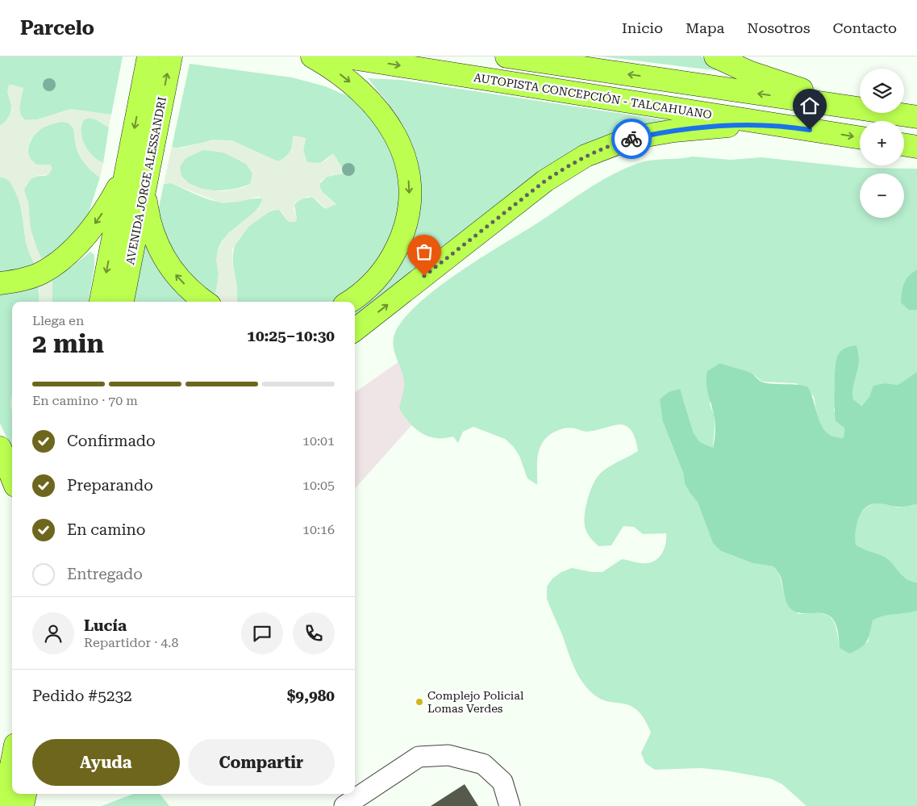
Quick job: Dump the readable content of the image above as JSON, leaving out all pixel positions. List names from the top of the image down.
{
  "streets": {
    "highway": ["AUTOPISTA CONCEPCIÓN - TALCAHUANO", "AVENIDA JORGE ALESSANDRI"]
  },
  "places": ["Complejo Policial Lomas Verdes"],
  "page": {
    "header": "Parcelo",
    "nav": [
      "Inicio",
      "Mapa",
      "Nosotros",
      "Contacto"
    ],
    "map_buttons": ["+", "−"],
    "heading": ["2 min", "Llega en", "10:25–10:30"],
    "panel": [
      "Lucía",
      "Repartidor · 4.8",
      "Pedido #5232",
      "$9,980"
    ],
    "bar": "En camino · 70 m",
    "list": [
      ["Confirmado", "10:01"],
      ["Preparando", "10:05"],
      ["En camino", "10:16"],
      "Entregado"
    ],
    "buttons": ["Ayuda", "Compartir"]
  }
}
